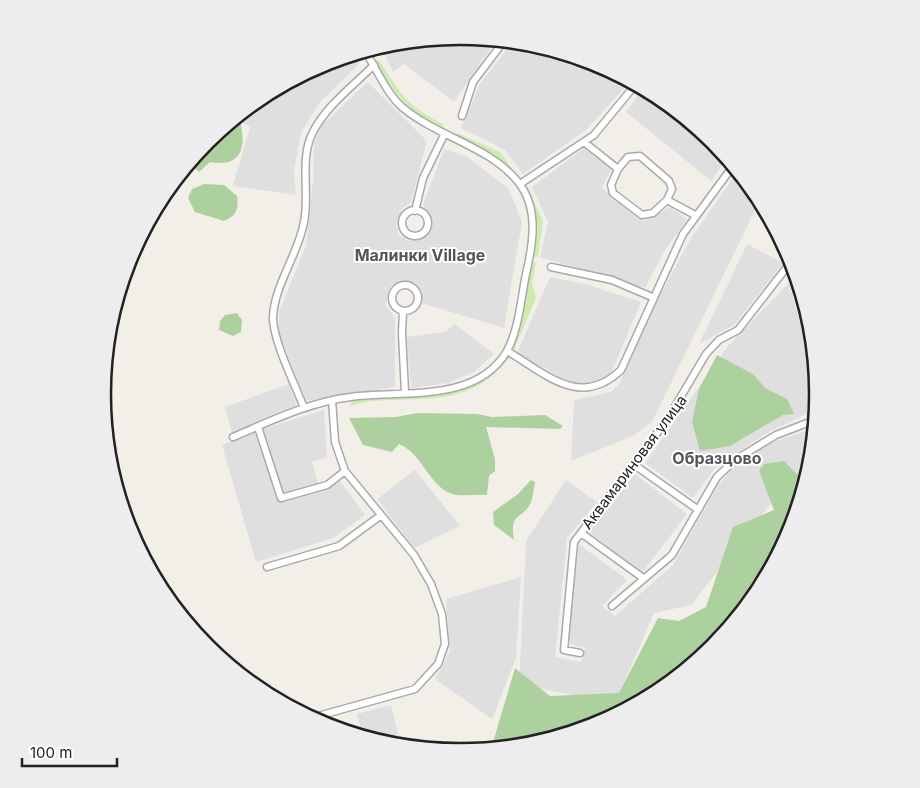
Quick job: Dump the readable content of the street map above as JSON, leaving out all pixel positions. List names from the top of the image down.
{
  "streets": {
    "street": ["Аквамариновая улица"]
  },
  "districts": ["Малинки Village", "Образцово"],
  "scale_bar": "100 m"
}
